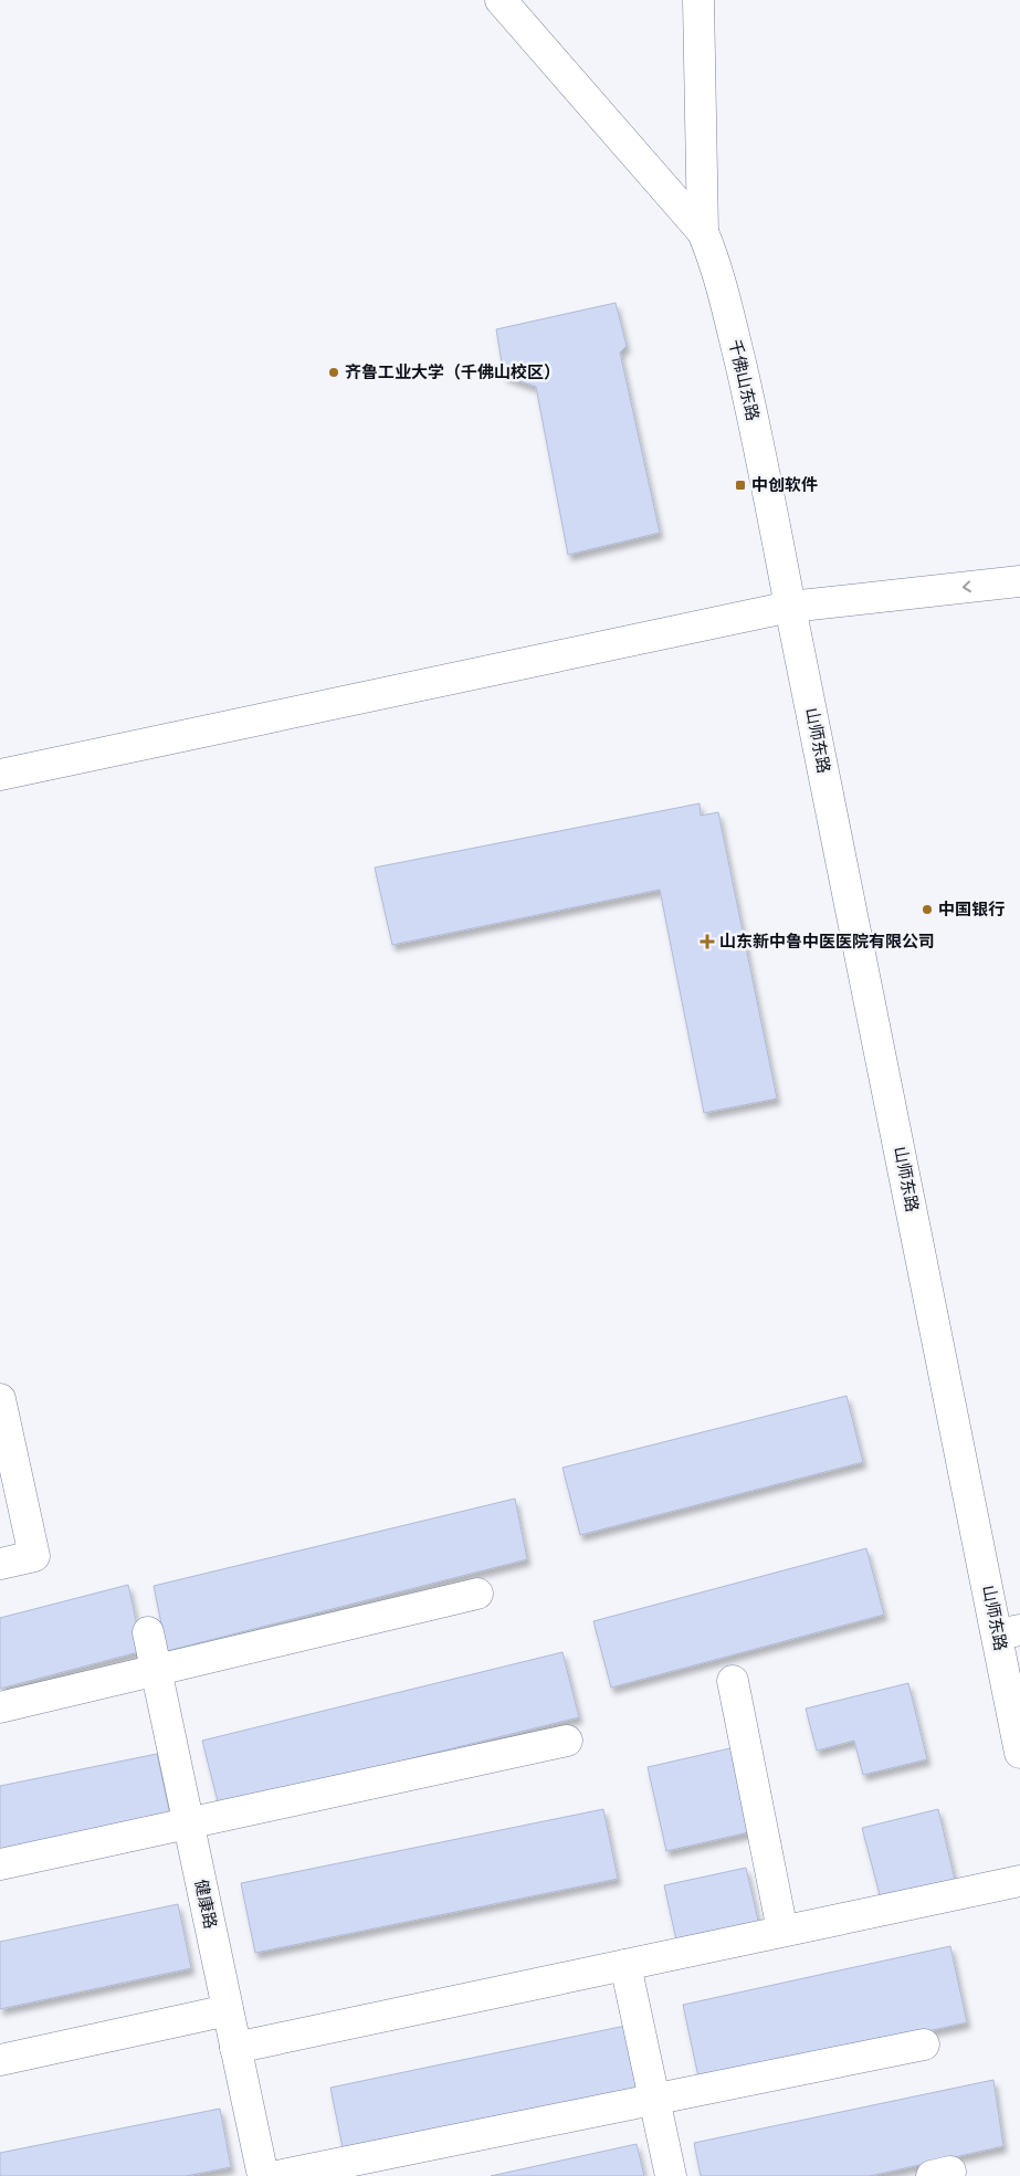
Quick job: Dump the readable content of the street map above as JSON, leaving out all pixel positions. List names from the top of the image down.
{
  "streets": {
    "street": ["千佛山东路", "山师东路", "健康路"]
  },
  "crossings": [
    ["千佛山东路", "山师东路"]
  ],
  "places": {
    "other": ["齐鲁工业大学（千佛山校区）", "中国银行"],
    "transit": ["中创软件"],
    "health": ["山东新中鲁中医医院有限公司"]
  }
}
